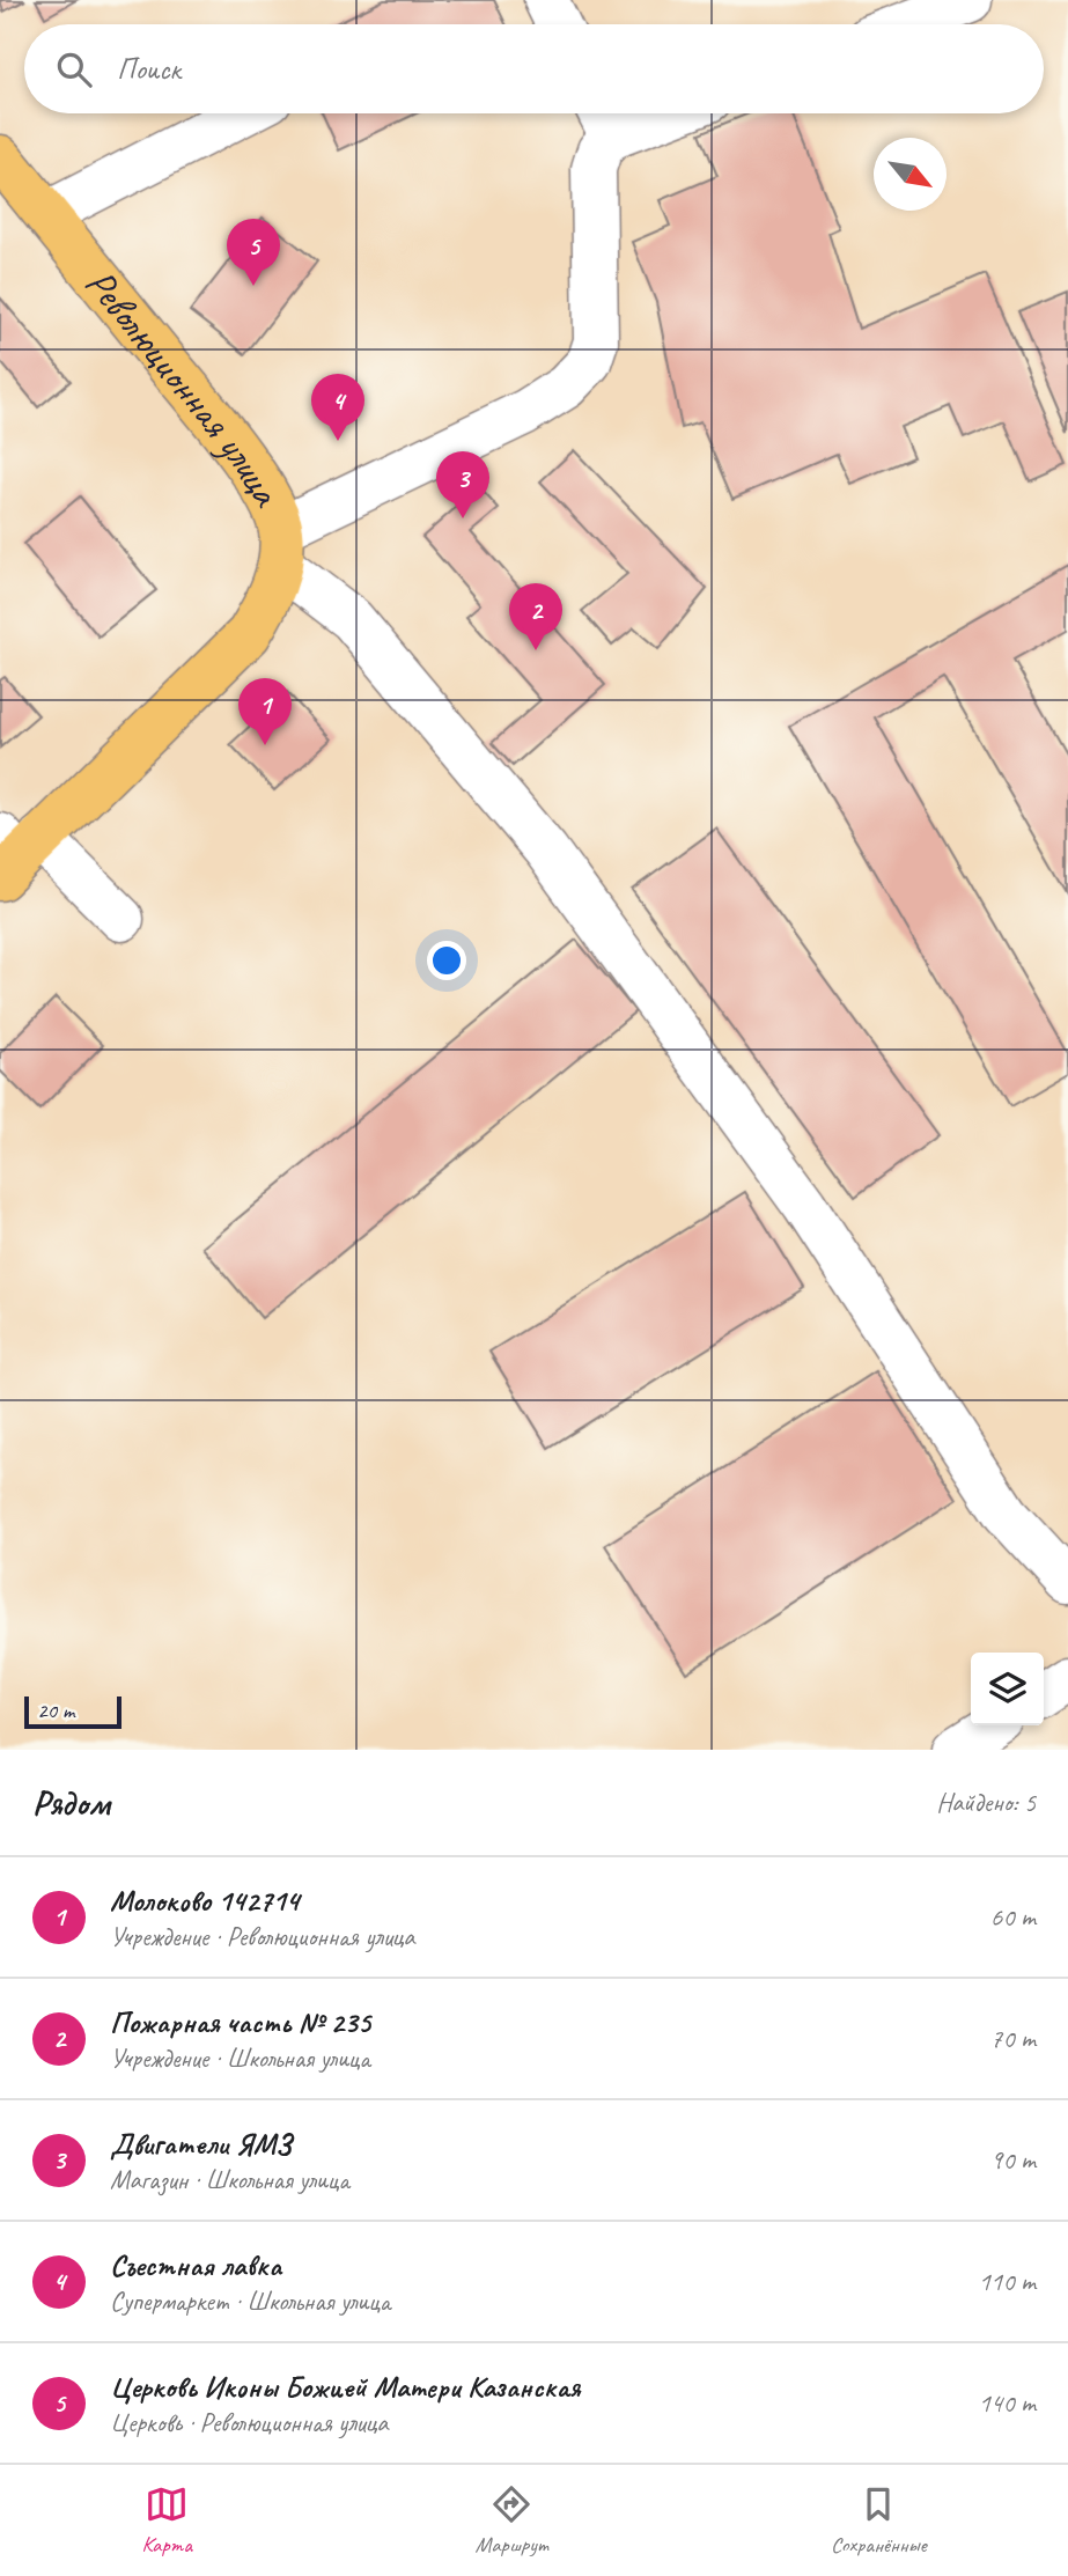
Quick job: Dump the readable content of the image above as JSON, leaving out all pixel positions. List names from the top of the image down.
{
  "streets": {
    "main road": ["Революционная улица"]
  },
  "scale_bar": "20 m",
  "north": "bottom right",
  "page": {
    "search": "Поиск",
    "pins": [
      "5",
      "4",
      "3",
      "2",
      "1"
    ],
    "scale": "20 m",
    "heading": ["Рядом", "Найдено: 5"],
    "list": [
      {
        "mark": "1",
        "name": "Молоково 142714",
        "note": "Учреждение · Революционная улица",
        "value": "60 m"
      },
      {
        "mark": "2",
        "name": "Пожарная часть № 235",
        "note": "Учреждение · Школьная улица",
        "value": "70 m"
      },
      {
        "mark": "3",
        "name": "Двигатели ЯМЗ",
        "note": "Магазин · Школьная улица",
        "value": "90 m"
      },
      {
        "mark": "4",
        "name": "Съестная лавка",
        "note": "Супермаркет · Школьная улица",
        "value": "110 m"
      },
      {
        "mark": "5",
        "name": "Церковь Иконы Божией Матери Казанская",
        "note": "Церковь · Революционная улица",
        "value": "140 m"
      }
    ],
    "nav": ["Карта", "Маршрут", "Сохранённые"]
  }
}
